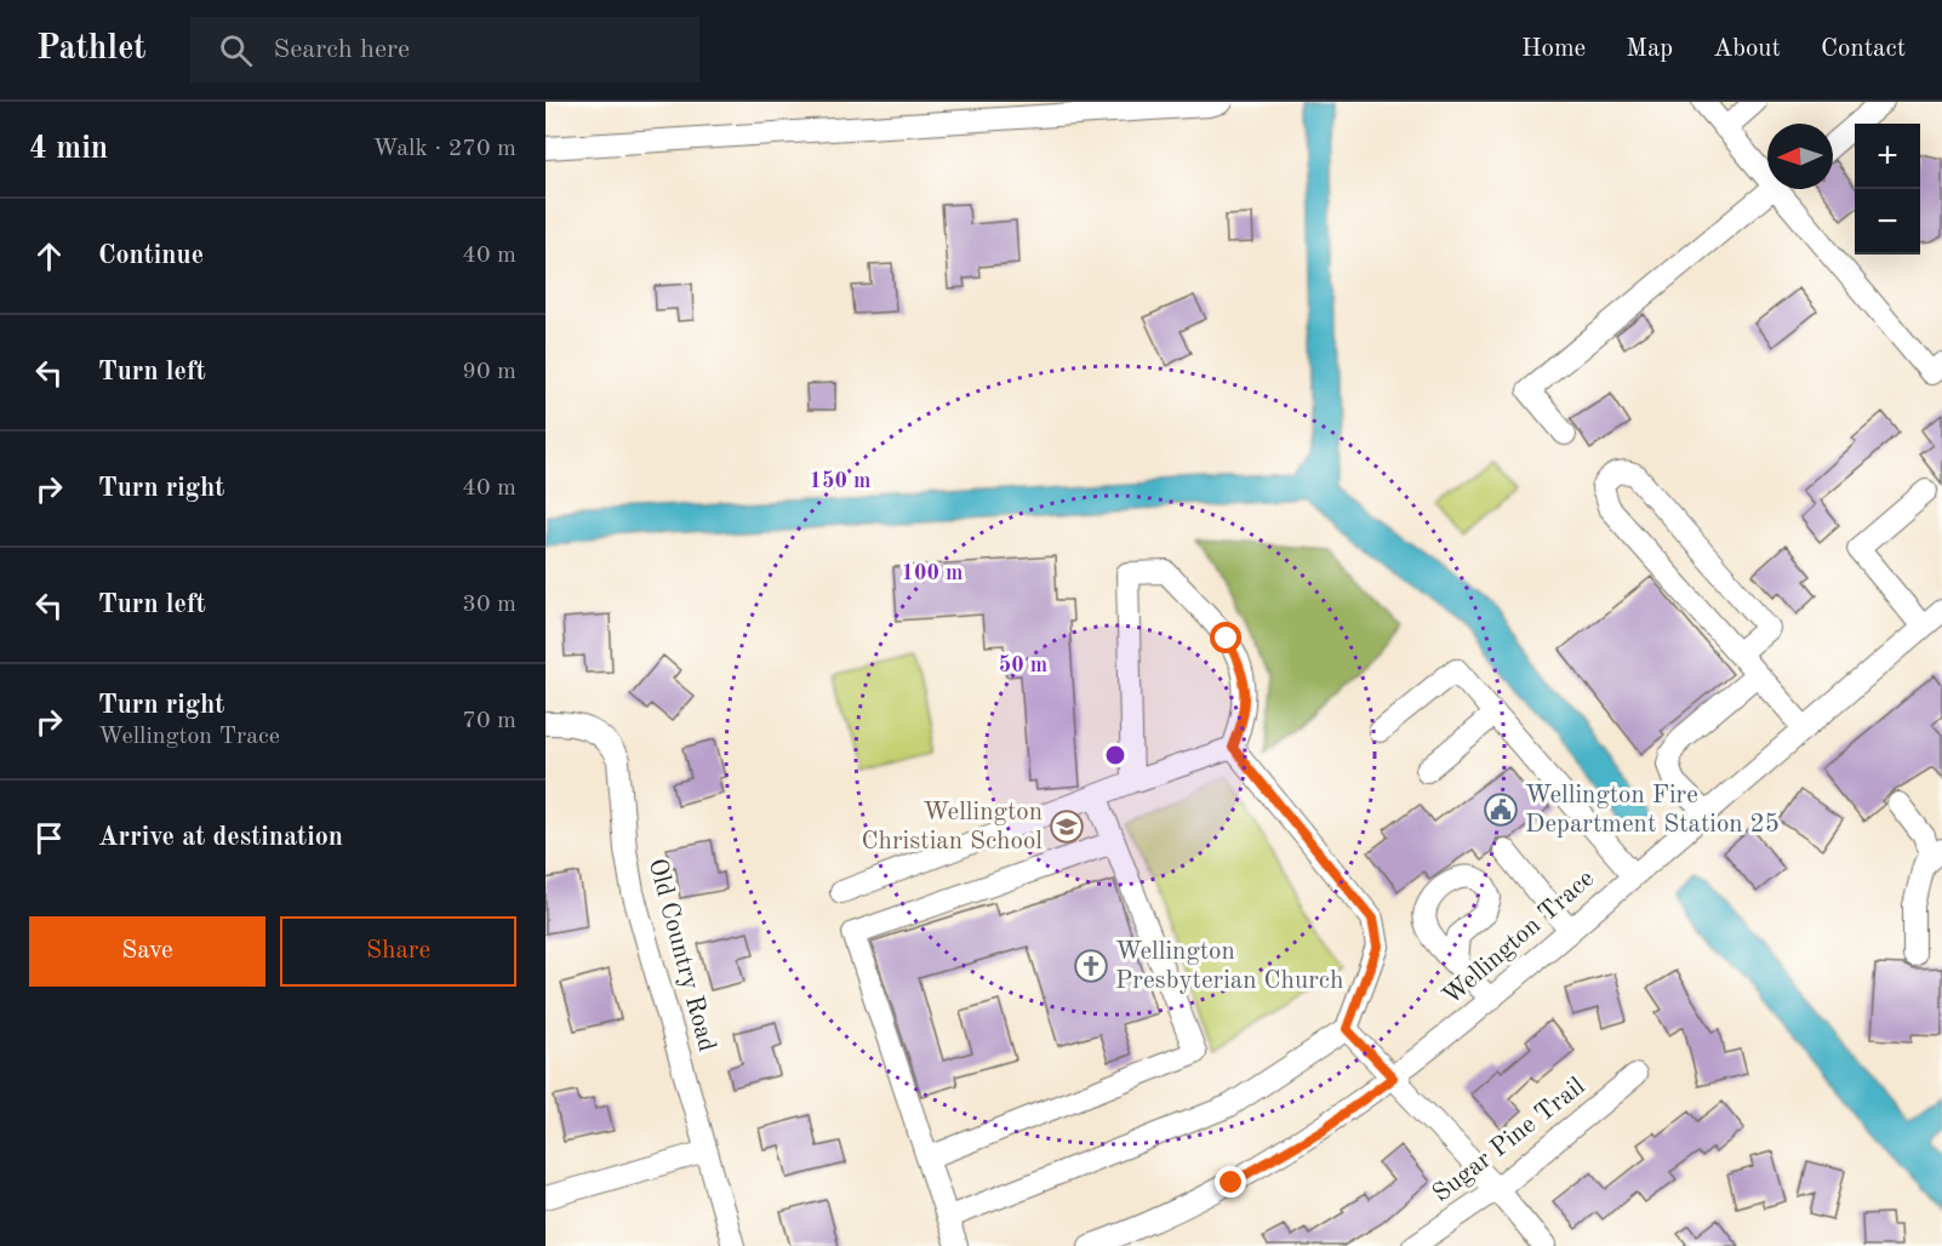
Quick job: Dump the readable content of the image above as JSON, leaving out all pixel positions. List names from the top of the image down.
{
  "streets": {
    "street": ["Wellington Trace", "Old Country Road", "Sugar Pine Trail"]
  },
  "places": {
    "public building": ["Wellington Fire Department Station 25"],
    "school or university": ["Wellington Christian School"],
    "church": ["Wellington Presbyterian Church"]
  },
  "north": "left",
  "page": {
    "header": "Pathlet",
    "search": "Search here",
    "nav": [
      "Home",
      "Map",
      "About",
      "Contact"
    ],
    "heading": ["4 min", "Walk · 270 m"],
    "map_buttons": ["+", "−"],
    "list": [
      ["Continue", "40 m"],
      ["Turn left", "90 m"],
      ["Turn right", "40 m"],
      ["Turn left", "30 m"],
      ["Turn right", "Wellington Trace", "70 m"],
      "Arrive at destination"
    ],
    "buttons": ["Save", "Share"]
  },
  "rings": ["150 m", "100 m", "50 m"]
}
